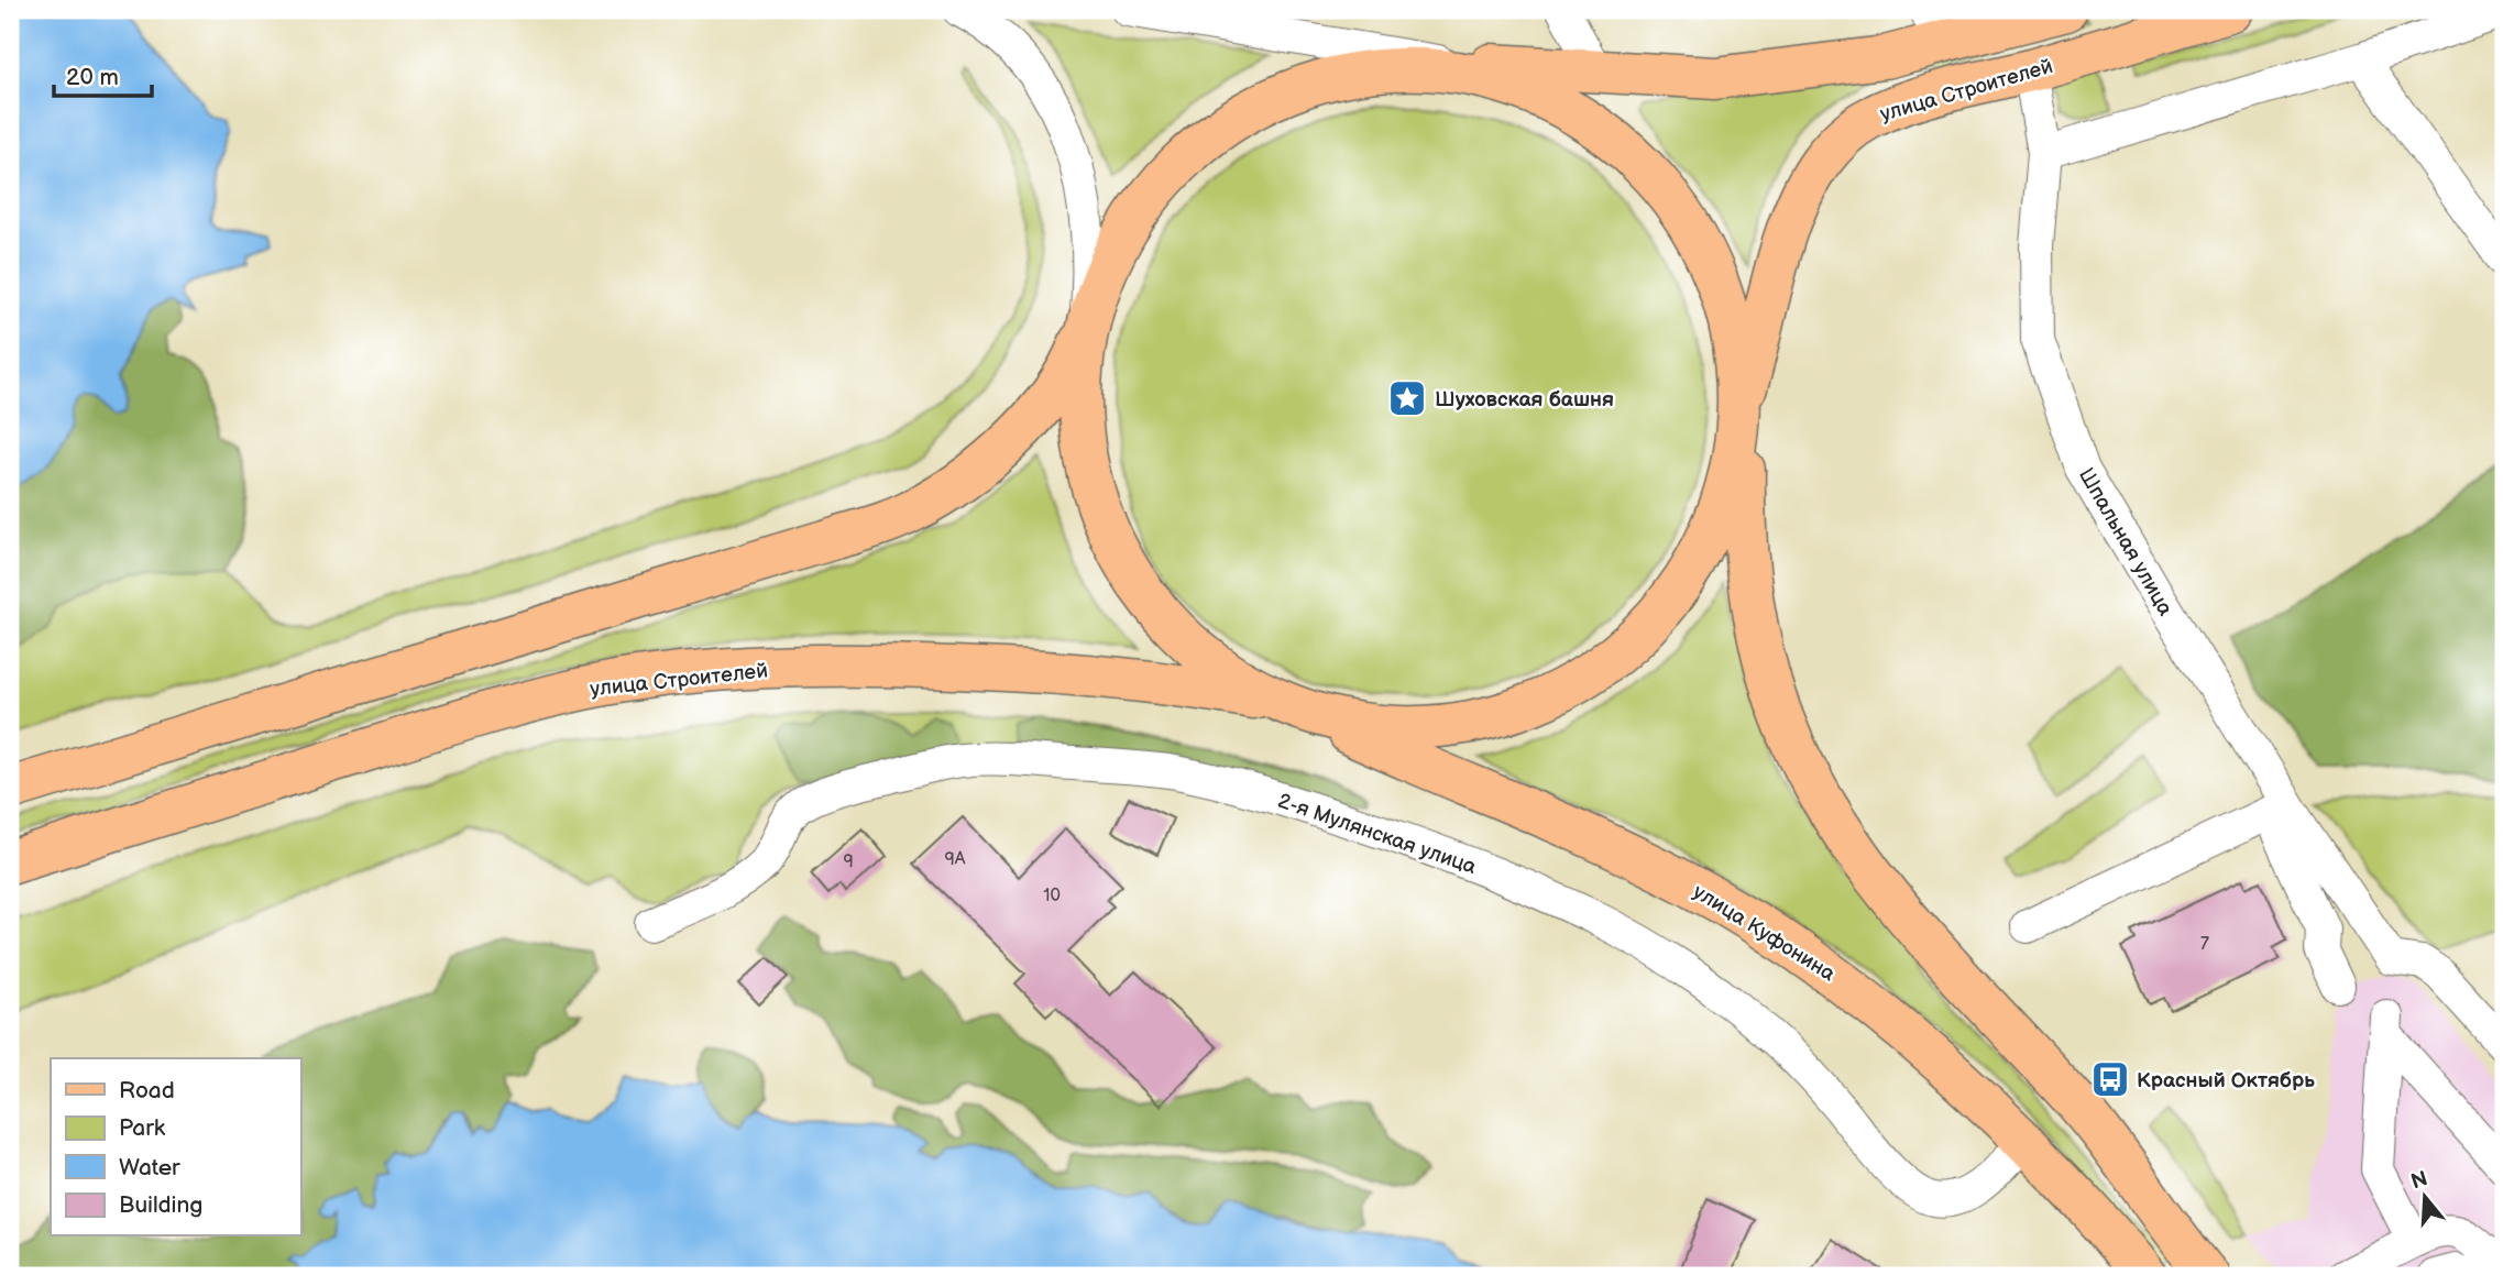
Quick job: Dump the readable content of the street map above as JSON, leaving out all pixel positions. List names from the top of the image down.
{
  "streets": {
    "main road": ["улица Строителей", "улица Куфонина"],
    "street": ["Шпальная улица", "2-я Мулянская улица"]
  },
  "crossings": [
    ["улица Строителей", "Шпальная улица"],
    ["улица Строителей", "улица Куфонина"],
    ["2-я Мулянская улица", "улица Куфонина"]
  ],
  "places": {
    "place": ["Шуховская башня"],
    "bus stop": ["Красный Октябрь"]
  },
  "house_numbers": [
    "9А",
    "9",
    "10",
    "7"
  ],
  "legend": [
    "Road",
    "Park",
    "Water",
    "Building"
  ],
  "scale_bar": "20 m",
  "north": "top"
}
